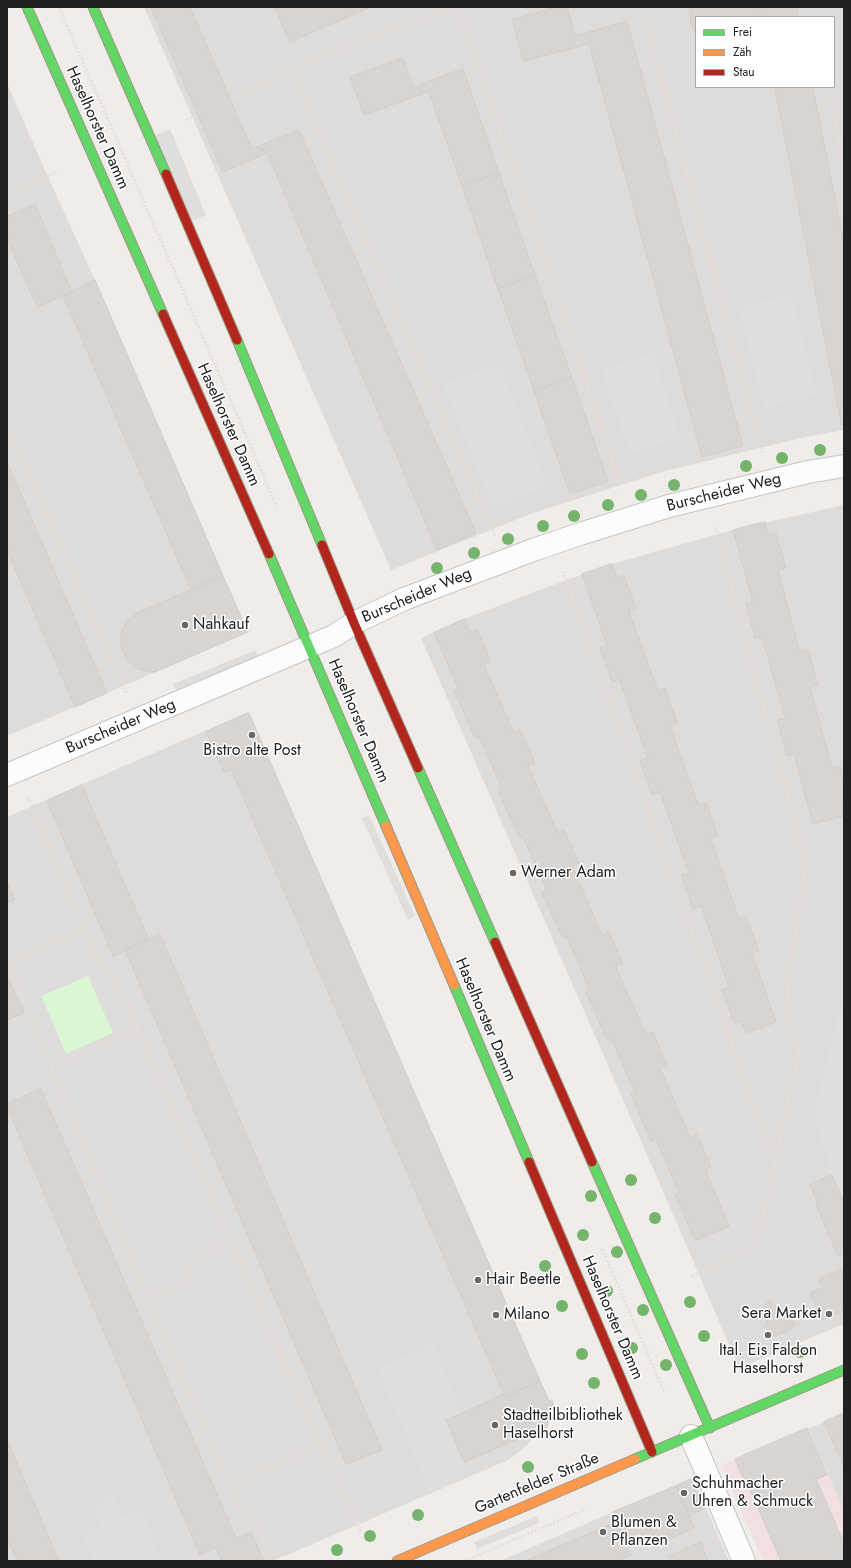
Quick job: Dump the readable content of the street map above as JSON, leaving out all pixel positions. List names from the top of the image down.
{
  "streets": {
    "street": ["Haselhorster Damm", "Burscheider Weg", "Gartenfelder Straße"]
  },
  "crossings": [
    ["Haselhorster Damm", "Burscheider Weg"],
    ["Haselhorster Damm", "Gartenfelder Straße"]
  ],
  "places": [
    "Nahkauf",
    "Bistro alte Post",
    "Werner Adam",
    "Hair Beetle",
    "Sera Market",
    "Milano",
    "Ital. Eis Faldon Haselhorst",
    "Stadtteilbibliothek Haselhorst",
    "Schuhmacher Uhren & Schmuck",
    "Blumen & Pflanzen"
  ],
  "legend": ["Frei", "Zäh", "Stau"]
}
